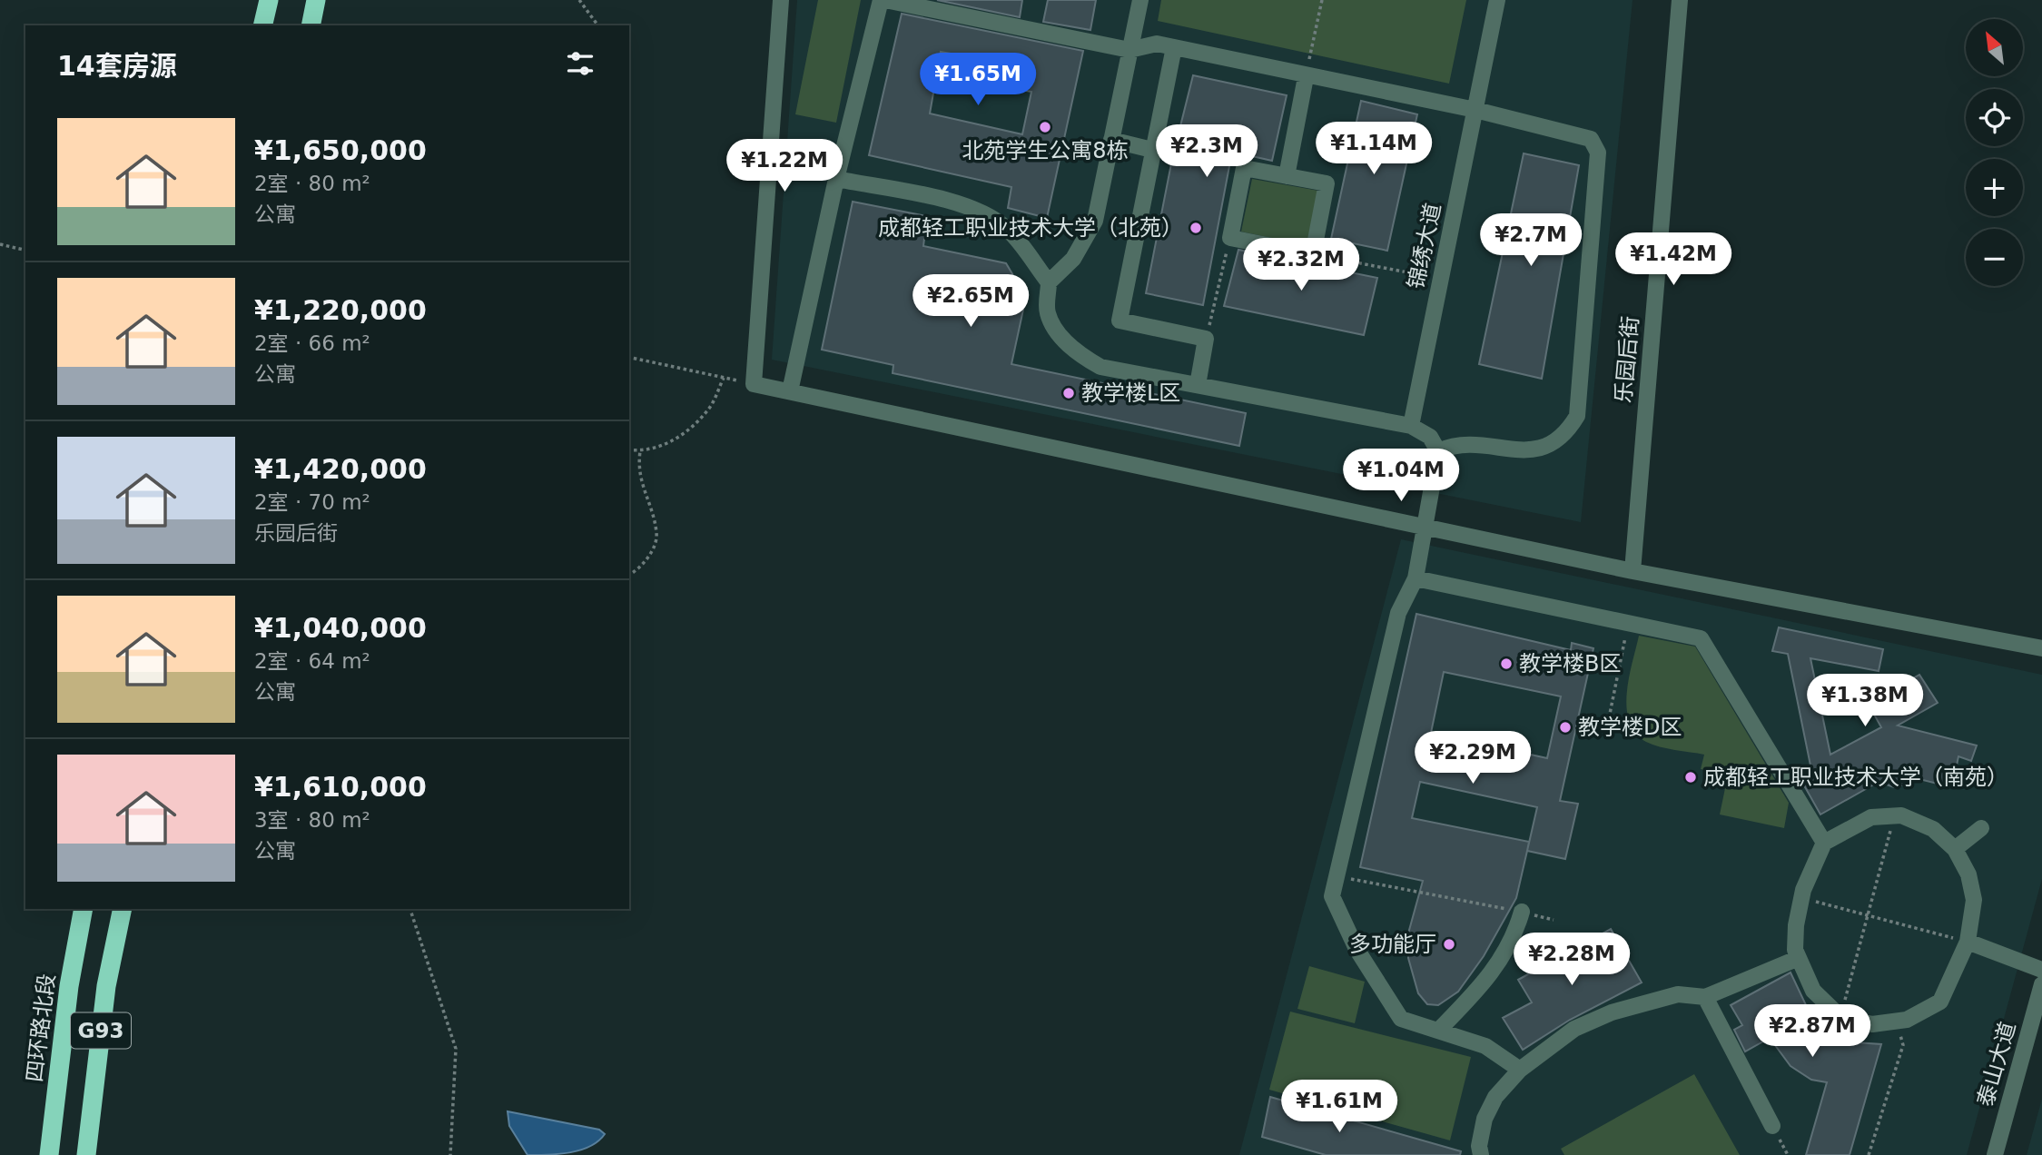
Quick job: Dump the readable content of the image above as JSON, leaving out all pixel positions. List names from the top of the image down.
{
  "streets": {
    "highway": ["四环路北段", "G93"],
    "street": ["锦绣大道", "乐园后街", "泰山大道"]
  },
  "places": [
    "北苑学生公寓8栋",
    "成都轻工职业技术大学（北苑）",
    "教学楼L区",
    "教学楼B区",
    "教学楼D区",
    "成都轻工职业技术大学（南苑）",
    "多功能厅"
  ],
  "north": "top left",
  "page": {
    "map_buttons": ["+", "−"],
    "heading": "14套房源",
    "price": [
      "¥1.65M",
      "¥1.14M",
      "¥2.3M",
      "¥1.22M",
      "¥2.7M",
      "¥1.42M",
      "¥2.32M",
      "¥2.65M",
      "¥1.04M",
      "¥1.38M",
      "¥2.29M",
      "¥2.28M",
      "¥2.87M",
      "¥1.61M"
    ],
    "list": [
      {
        "name": "¥1,650,000",
        "note": "2室 · 80 m² · 公寓"
      },
      {
        "name": "¥1,220,000",
        "note": "2室 · 66 m² · 公寓"
      },
      {
        "name": "¥1,420,000",
        "note": "2室 · 70 m² · 乐园后街"
      },
      {
        "name": "¥1,040,000",
        "note": "2室 · 64 m² · 公寓"
      },
      {
        "name": "¥1,610,000",
        "note": "3室 · 80 m² · 公寓"
      }
    ]
  }
}
